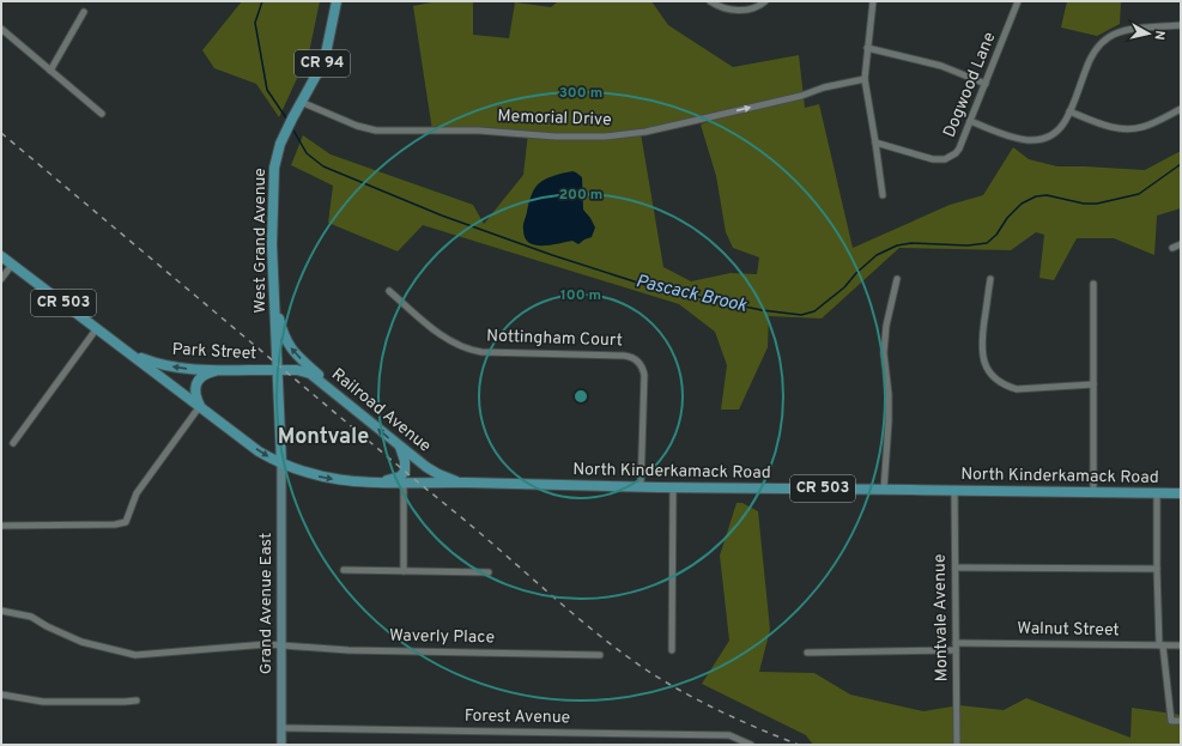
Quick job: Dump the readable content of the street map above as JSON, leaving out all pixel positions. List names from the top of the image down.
{
  "streets": {
    "main road": [
      "CR 94",
      "West Grand Avenue",
      "CR 503",
      "Park Street",
      "Railroad Avenue",
      "North Kinderkamack Road",
      "Grand Avenue East"
    ],
    "street": [
      "Dogwood Lane",
      "Memorial Drive",
      "Nottingham Court",
      "Montvale Avenue",
      "Walnut Street",
      "Waverly Place",
      "Forest Avenue"
    ]
  },
  "crossings": [
    ["Memorial Drive", "West Grand Avenue"],
    ["West Grand Avenue", "CR 503"],
    ["West Grand Avenue", "Park Street"],
    ["West Grand Avenue", "Railroad Avenue"],
    ["West Grand Avenue", "North Kinderkamack Road"],
    ["West Grand Avenue", "Grand Avenue East"],
    ["CR 503", "Park Street"],
    ["CR 503", "North Kinderkamack Road"],
    ["CR 503", "Grand Avenue East"],
    ["Nottingham Court", "North Kinderkamack Road"],
    ["Park Street", "Railroad Avenue"],
    ["Railroad Avenue", "North Kinderkamack Road"],
    ["North Kinderkamack Road", "Grand Avenue East"],
    ["North Kinderkamack Road", "Montvale Avenue"],
    ["Grand Avenue East", "Waverly Place"],
    ["Grand Avenue East", "Forest Avenue"],
    ["Montvale Avenue", "Walnut Street"]
  ],
  "one_way": ["Memorial Drive", "Railroad Avenue"],
  "districts": ["Montvale"],
  "water": ["Pascack Brook"],
  "north": "right",
  "rings": ["300 m", "200 m", "100 m"]
}
